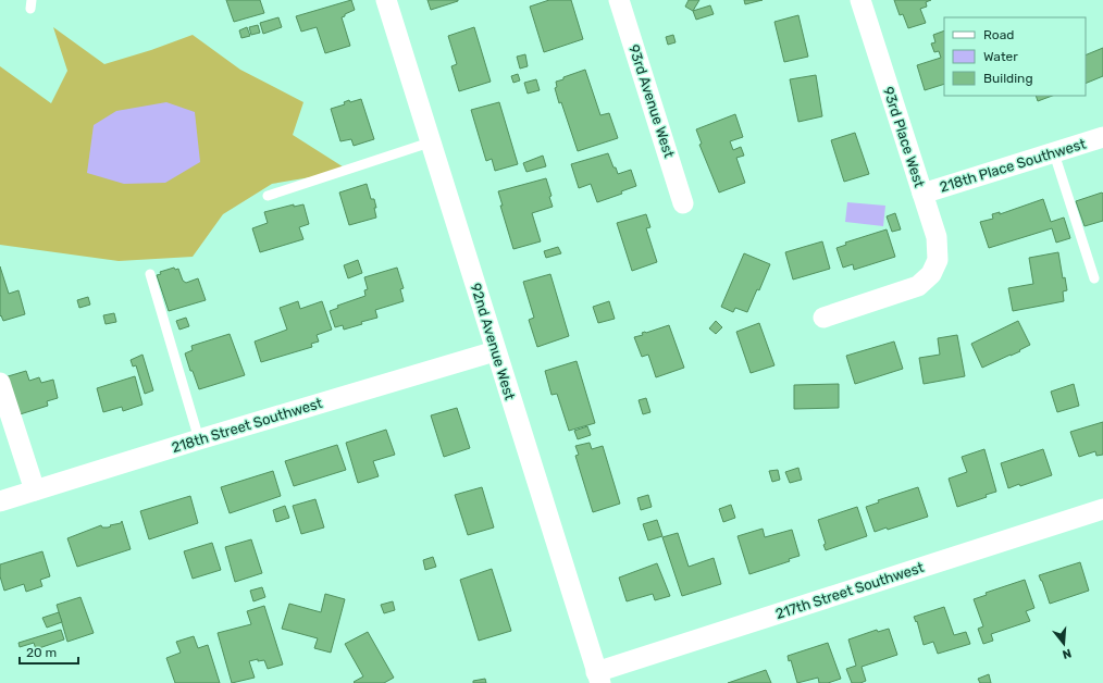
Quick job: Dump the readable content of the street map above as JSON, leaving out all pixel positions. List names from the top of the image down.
{
  "streets": {
    "street": [
      "93rd Avenue West",
      "93rd Place West",
      "218th Place Southwest",
      "92nd Avenue West",
      "218th Street Southwest",
      "217th Street Southwest"
    ]
  },
  "crossings": [
    ["93rd Place West", "218th Place Southwest"],
    ["92nd Avenue West", "218th Street Southwest"],
    ["92nd Avenue West", "217th Street Southwest"]
  ],
  "legend": ["Road", "Water", "Building"],
  "scale_bar": "20 m",
  "north": "bottom"
}
